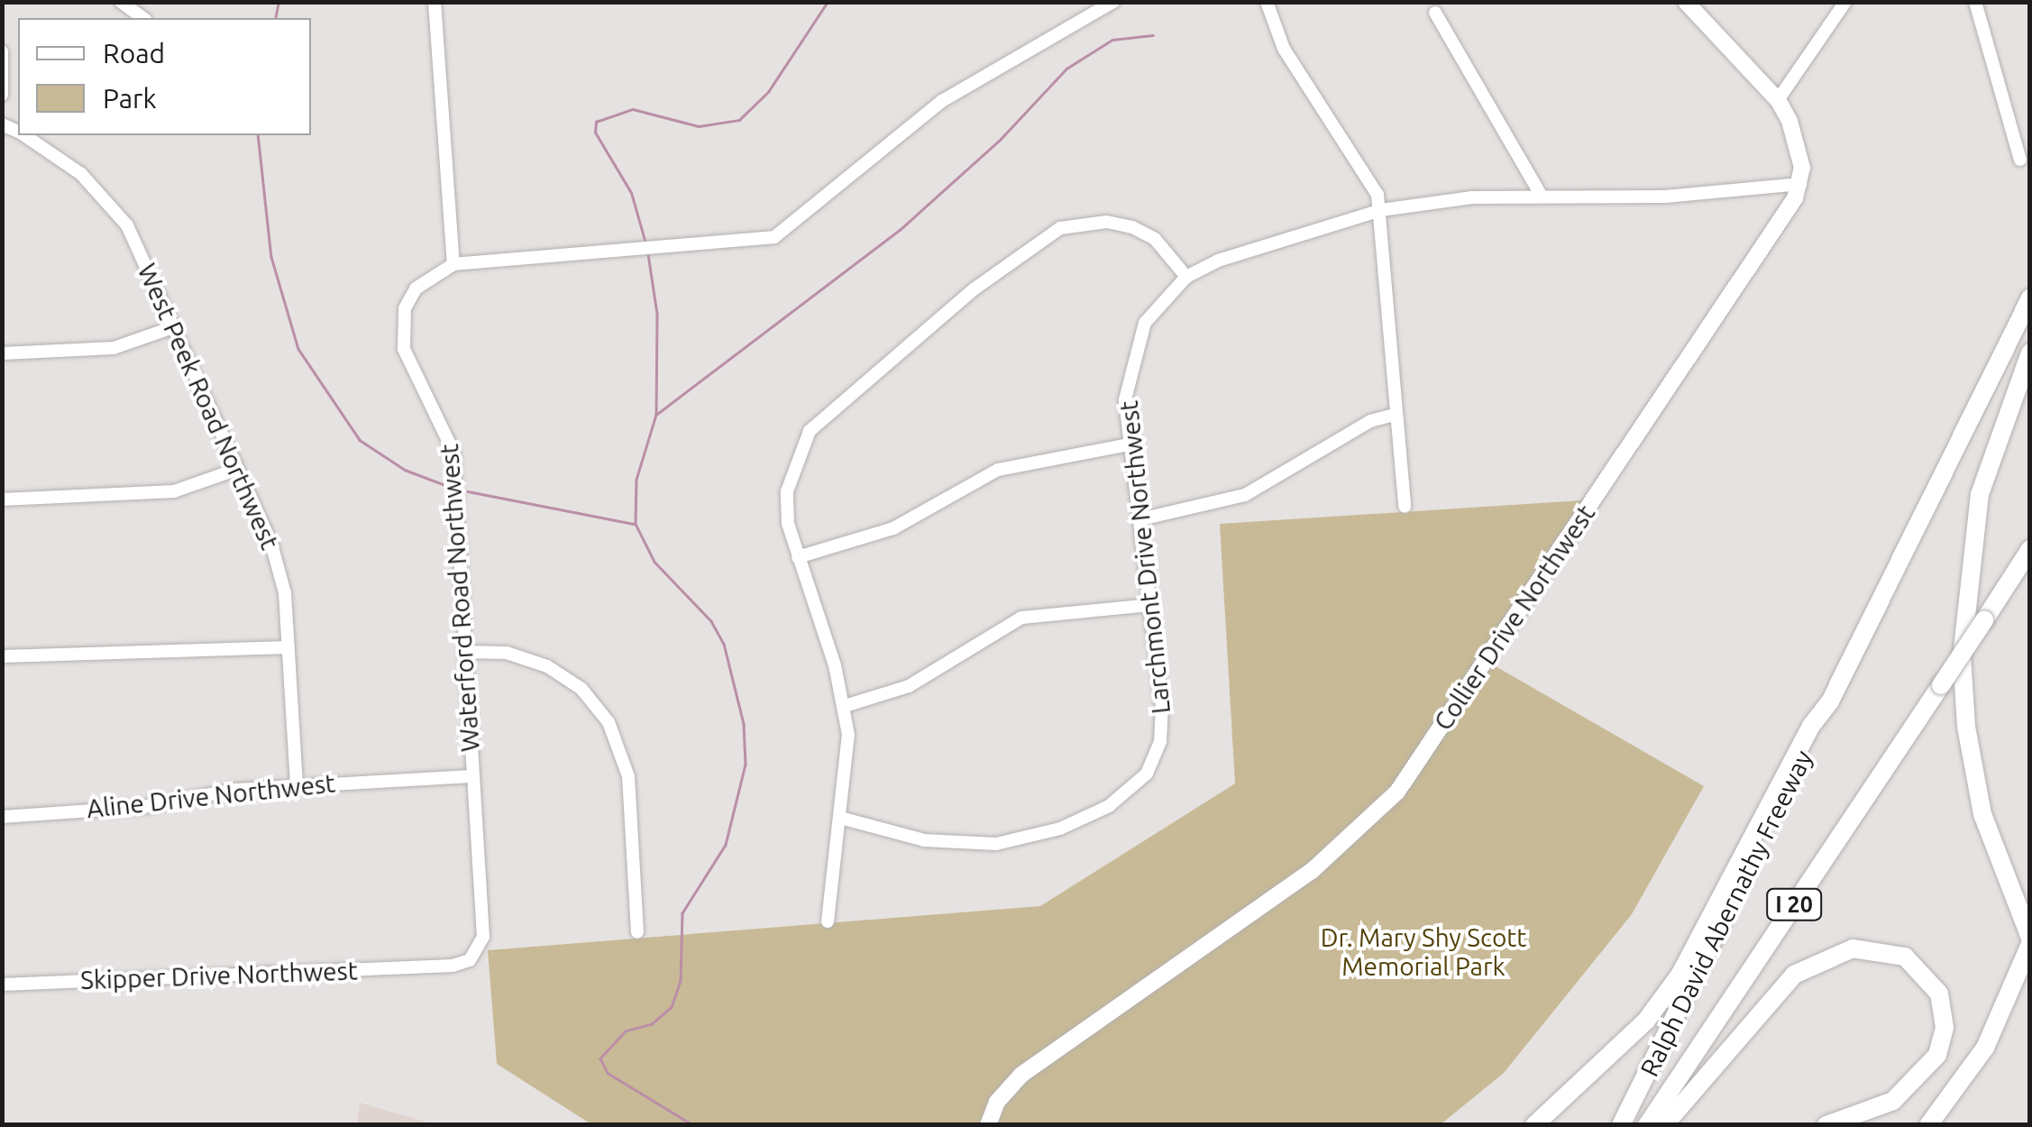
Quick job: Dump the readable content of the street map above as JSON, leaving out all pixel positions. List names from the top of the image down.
{
  "streets": {
    "highway": ["I 20", "Ralph David Abernathy Freeway"],
    "main road": ["Collier Drive Northwest"],
    "street": [
      "West Peek Road Northwest",
      "Larchmont Drive Northwest",
      "Waterford Road Northwest",
      "Aline Drive Northwest",
      "Skipper Drive Northwest"
    ]
  },
  "crossings": [
    ["West Peek Road Northwest", "Aline Drive Northwest"],
    ["Larchmont Drive Northwest", "Collier Drive Northwest"],
    ["Waterford Road Northwest", "Aline Drive Northwest"],
    ["Waterford Road Northwest", "Skipper Drive Northwest"],
    ["I 20", "Ralph David Abernathy Freeway"]
  ],
  "parks": ["Dr. Mary Shy Scott Memorial Park"],
  "legend": ["Road", "Park"]
}
